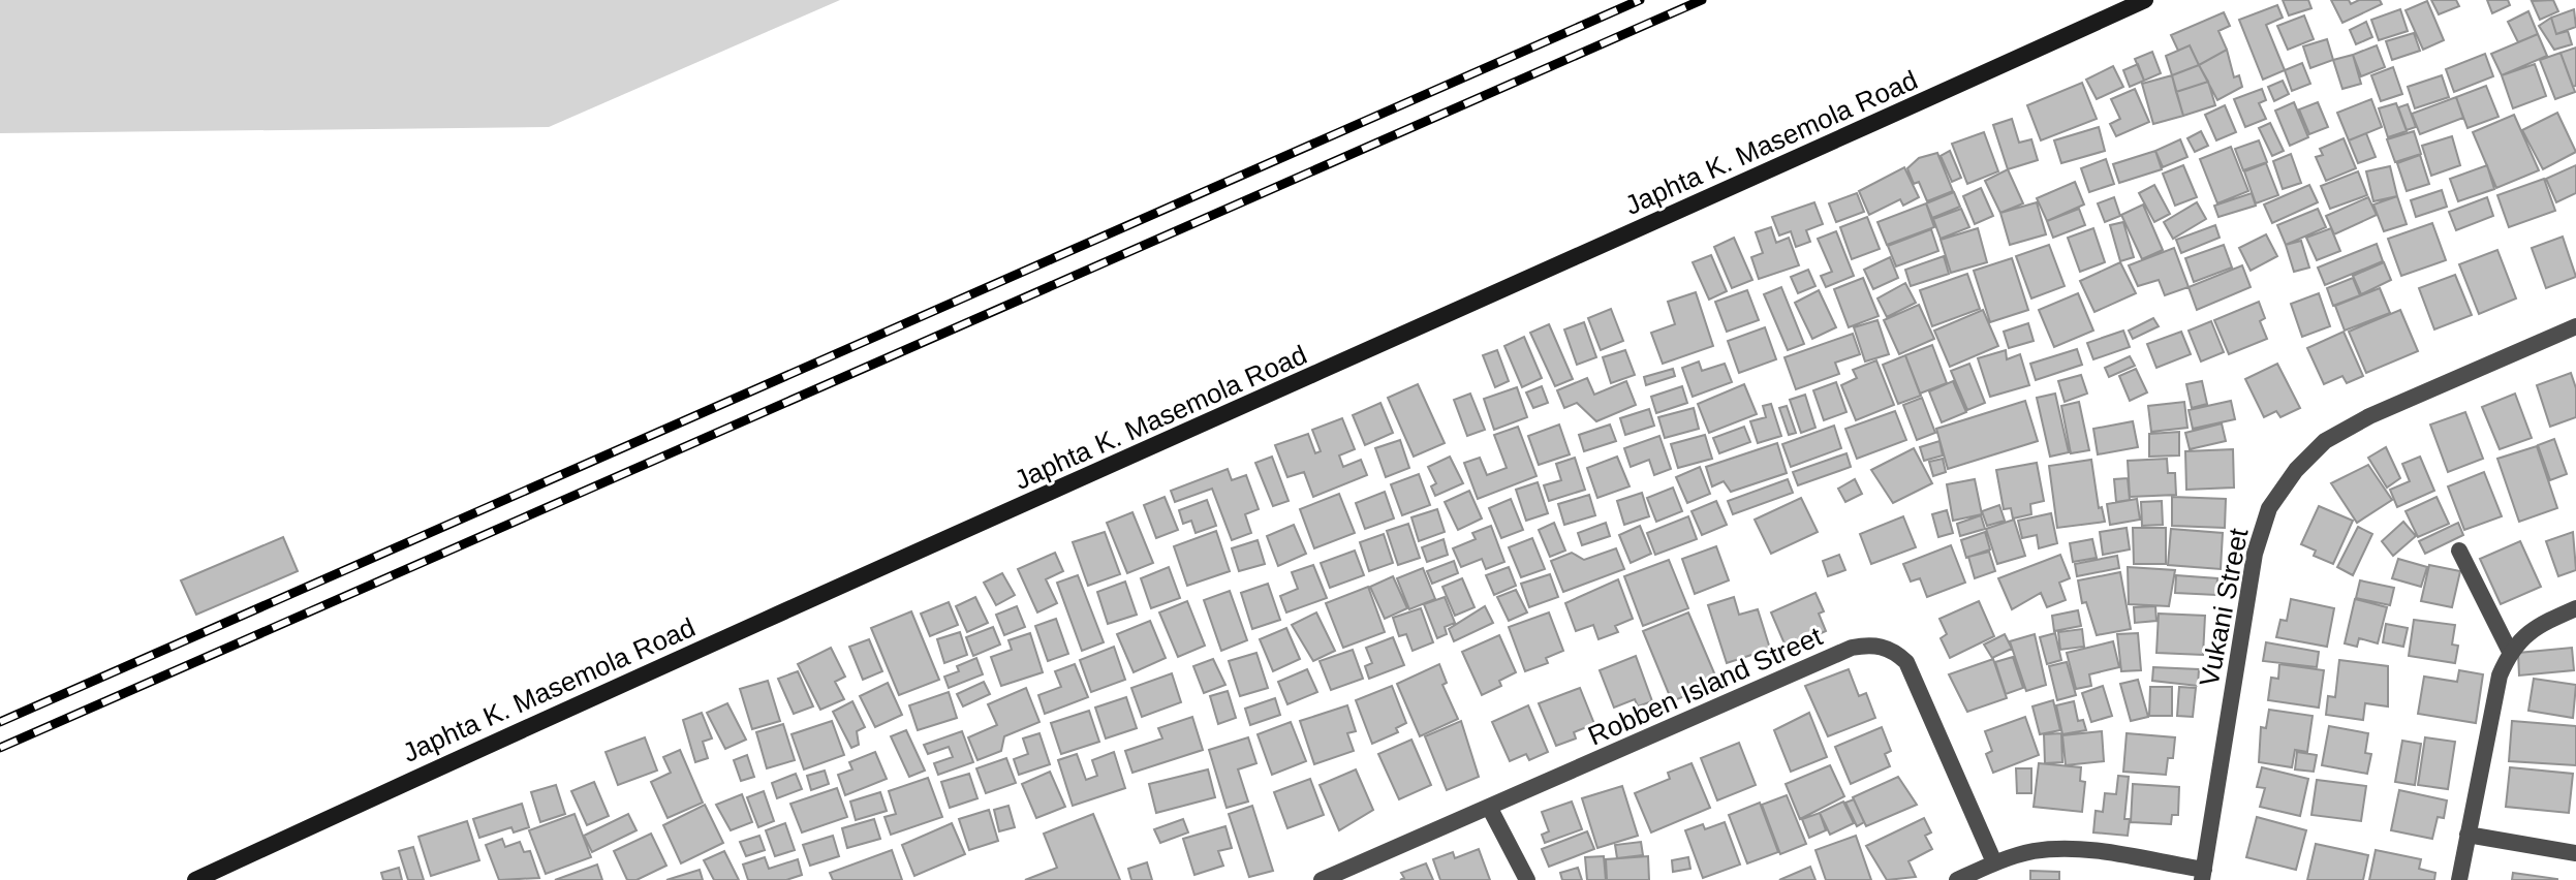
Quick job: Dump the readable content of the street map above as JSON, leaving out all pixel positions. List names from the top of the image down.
{
  "streets": {
    "main road": ["Japhta K. Masemola Road"],
    "street": ["Vukani Street", "Robben Island Street"]
  }
}
